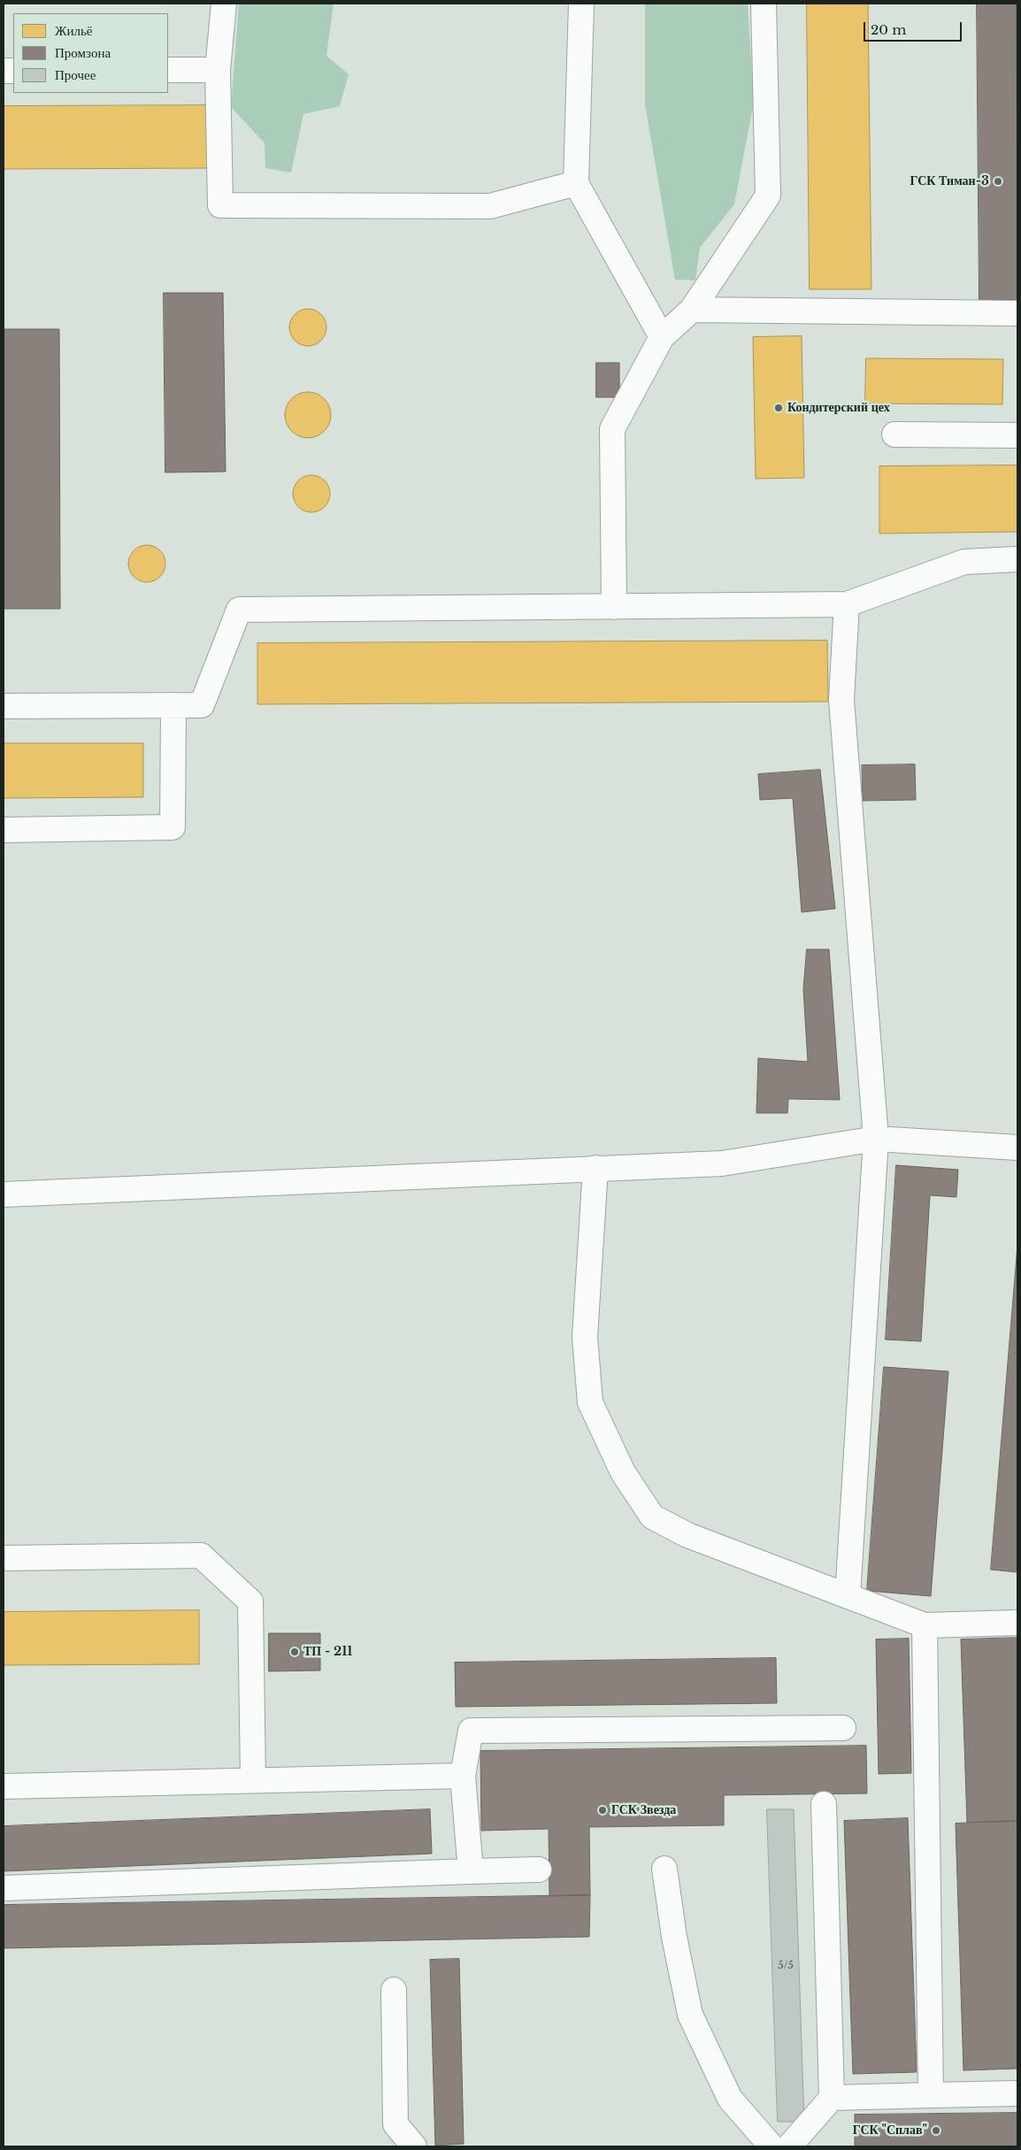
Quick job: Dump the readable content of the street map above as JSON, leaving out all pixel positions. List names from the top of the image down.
{
  "places": [
    "ГСК Тиман-3",
    "Кондитерский цех",
    "ТП - 211",
    "ГСК Звезда",
    "ГСК \"Сплав\""
  ],
  "house_numbers": ["5/5"],
  "legend": ["Жильё", "Промзона", "Прочее"],
  "scale_bar": "20 m"
}
